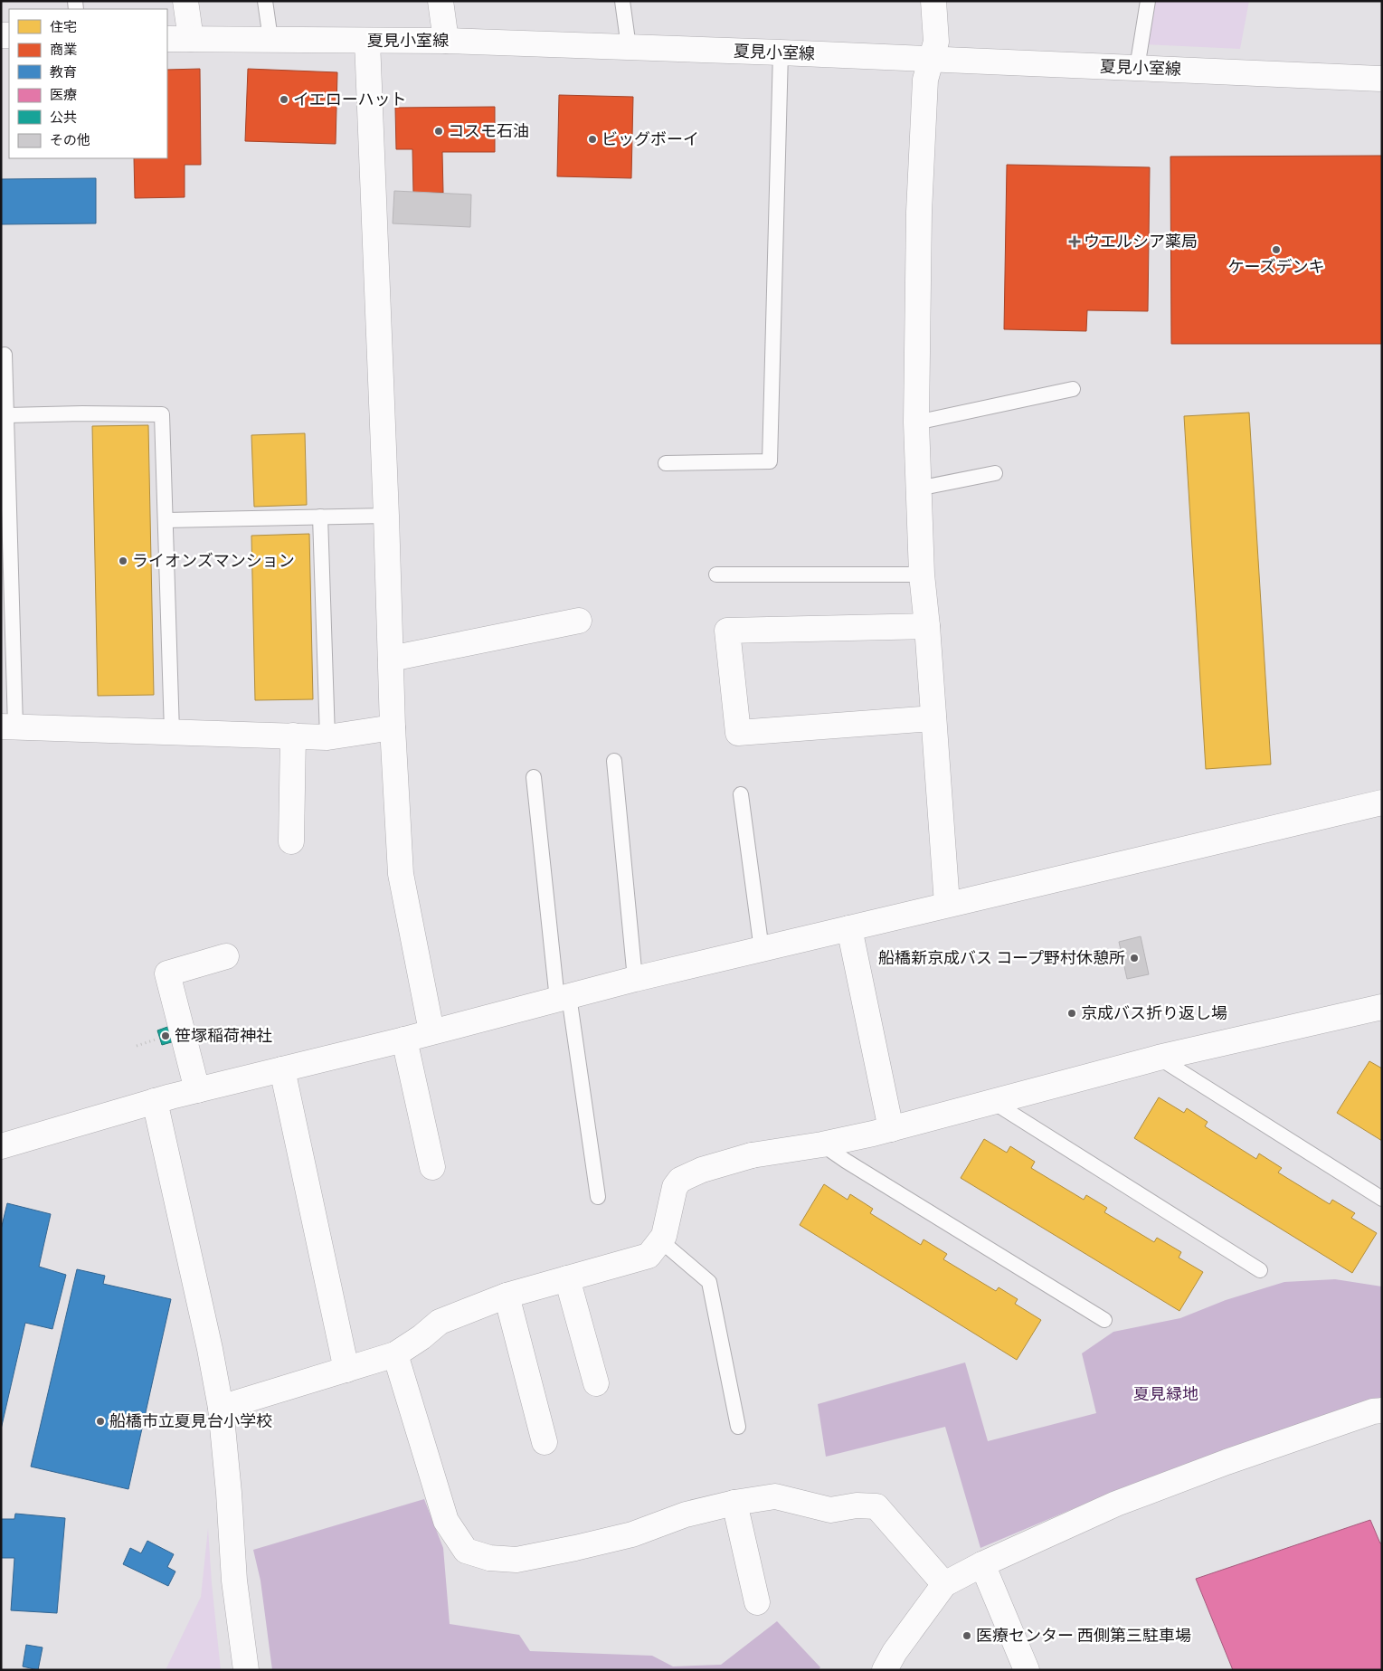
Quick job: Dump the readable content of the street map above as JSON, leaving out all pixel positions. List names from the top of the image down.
{
  "streets": {
    "street": ["夏見小室線"]
  },
  "parks": ["夏見緑地"],
  "places": {
    "other": [
      "イエローハット",
      "コスモ石油",
      "ビッグボーイ",
      "ケーズデンキ",
      "ライオンズマンション",
      "船橋新京成バス コープ野村休憩所",
      "京成バス折り返し場",
      "笹塚稲荷神社",
      "船橋市立夏見台小学校",
      "医療センター 西側第三駐車場"
    ],
    "health": ["ウエルシア薬局"]
  },
  "legend": [
    "住宅",
    "商業",
    "教育",
    "医療",
    "公共",
    "その他"
  ]
}
